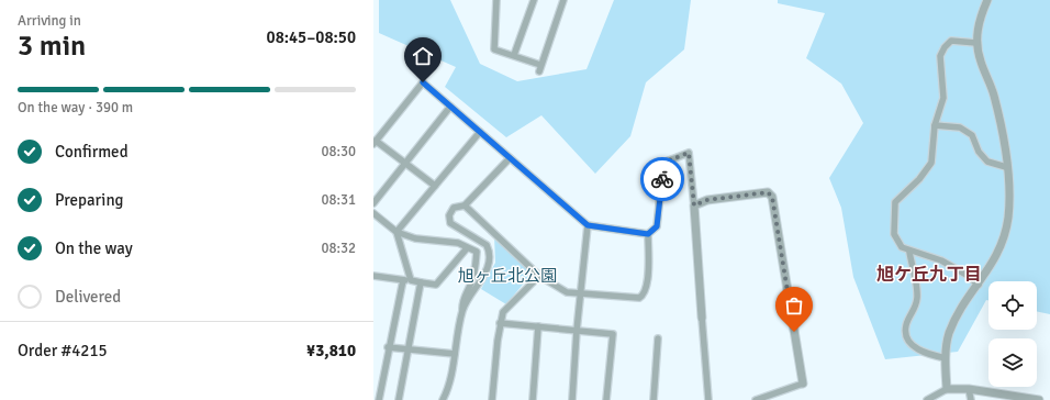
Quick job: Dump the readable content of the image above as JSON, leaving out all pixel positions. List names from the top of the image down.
{
  "districts": ["旭ケ丘九丁目"],
  "parks": ["旭ヶ丘北公園"],
  "page": {
    "heading": ["3 min", "Arriving in", "08:45–08:50"],
    "panel": ["Order #4215", "¥3,810"],
    "bar": "On the way · 390 m",
    "list": [
      ["Confirmed", "08:30"],
      ["Preparing", "08:31"],
      ["On the way", "08:32"],
      "Delivered"
    ]
  }
}
